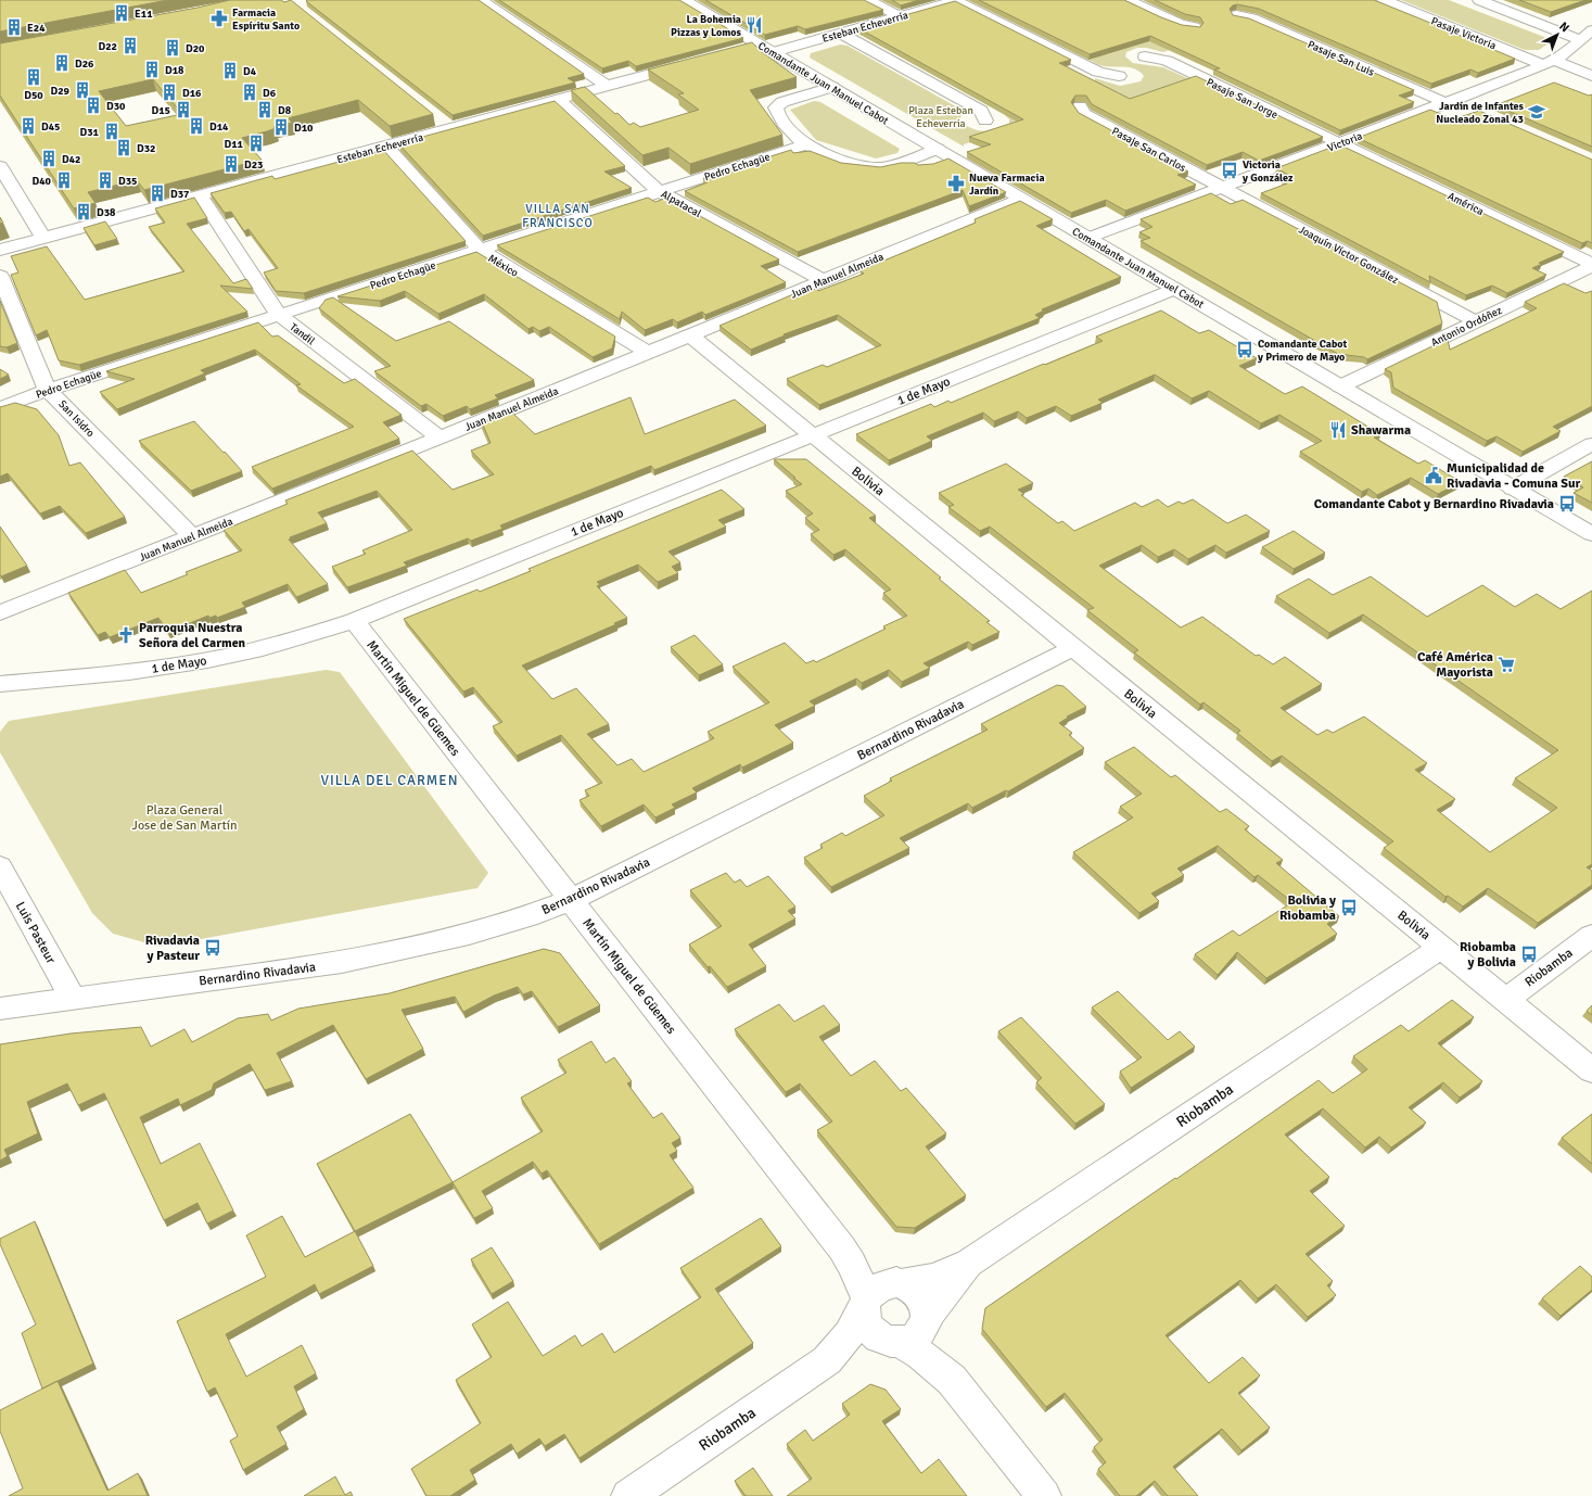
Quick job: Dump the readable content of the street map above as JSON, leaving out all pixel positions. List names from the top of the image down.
{
  "streets": {
    "street": [
      "Esteban Echeverría",
      "Pasaje Victoria",
      "Pasaje San Luis",
      "Comandante Juan Manuel Cabot",
      "Pasaje San Jorge",
      "Victoria",
      "Pasaje San Carlos",
      "Pedro Echagüe",
      "Alpatacal",
      "América",
      "Joaquín Víctor González",
      "México",
      "Juan Manuel Almeida",
      "Antonio Ordóñez",
      "Tandil",
      "1 de Mayo",
      "San Isidro",
      "Bolivia",
      "Martín Miguel de Güemes",
      "Bernardino Rivadavia",
      "Luis Pasteur",
      "Riobamba"
    ]
  },
  "crossings": [
    ["Esteban Echeverría", "Comandante Juan Manuel Cabot"],
    ["Esteban Echeverría", "Alpatacal"],
    ["Esteban Echeverría", "México"],
    ["Esteban Echeverría", "Tandil"],
    ["Pasaje Victoria", "Victoria"],
    ["Pasaje San Luis", "Victoria"],
    ["Comandante Juan Manuel Cabot", "Victoria"],
    ["Comandante Juan Manuel Cabot", "Juan Manuel Almeida"],
    ["Comandante Juan Manuel Cabot", "Antonio Ordóñez"],
    ["Comandante Juan Manuel Cabot", "1 de Mayo"],
    ["Pasaje San Jorge", "Victoria"],
    ["Pasaje San Jorge", "América"],
    ["Victoria", "Pasaje San Carlos"],
    ["Victoria", "América"],
    ["Victoria", "Joaquín Víctor González"],
    ["Pasaje San Carlos", "Joaquín Víctor González"],
    ["Pedro Echagüe", "Alpatacal"],
    ["Pedro Echagüe", "México"],
    ["Pedro Echagüe", "Tandil"],
    ["Pedro Echagüe", "San Isidro"],
    ["Alpatacal", "Juan Manuel Almeida"],
    ["América", "Antonio Ordóñez"],
    ["Joaquín Víctor González", "Antonio Ordóñez"],
    ["México", "Juan Manuel Almeida"],
    ["Juan Manuel Almeida", "Tandil"],
    ["Juan Manuel Almeida", "San Isidro"],
    ["Juan Manuel Almeida", "Bolivia"],
    ["1 de Mayo", "Bolivia"],
    ["1 de Mayo", "Martín Miguel de Güemes"],
    ["Bolivia", "Bernardino Rivadavia"],
    ["Bolivia", "Riobamba"],
    ["Martín Miguel de Güemes", "Bernardino Rivadavia"],
    ["Martín Miguel de Güemes", "Riobamba"],
    ["Bernardino Rivadavia", "Luis Pasteur"]
  ],
  "districts": ["VILLA SAN FRANCISCO", "VILLA DEL CARMEN"],
  "parks": ["Plaza Esteban Echeverria", "Plaza General Jose de San Martín"],
  "places": {
    "building": [
      "E11",
      "E24",
      "D22",
      "D20",
      "D26",
      "D18",
      "D4",
      "D50",
      "D29",
      "D16",
      "D6",
      "D30",
      "D15",
      "D8",
      "D45",
      "D14",
      "D10",
      "D31",
      "D11",
      "D32",
      "D42",
      "D23",
      "D40",
      "D35",
      "D37",
      "D38"
    ],
    "pharmacy": ["Farmacia Espíritu Santo", "Nueva Farmacia Jardín"],
    "restaurant": ["La Bohemia Pizzas y Lomos", "Shawarma"],
    "school or university": ["Jardín de Infantes Nucleado Zonal 43"],
    "bus stop": [
      "Victoria y González",
      "Comandante Cabot y Primero de Mayo",
      "Comandante Cabot y Bernardino Rivadavia",
      "Bolivia y Riobamba",
      "Rivadavia y Pasteur",
      "Riobamba y Bolivia"
    ],
    "public building": ["Municipalidad de Rivadavia - Comuna Sur"],
    "church": ["Parroquia Nuestra Señora del Carmen"],
    "supermarket": ["Café América Mayorista"]
  },
  "north": "top right"
}
